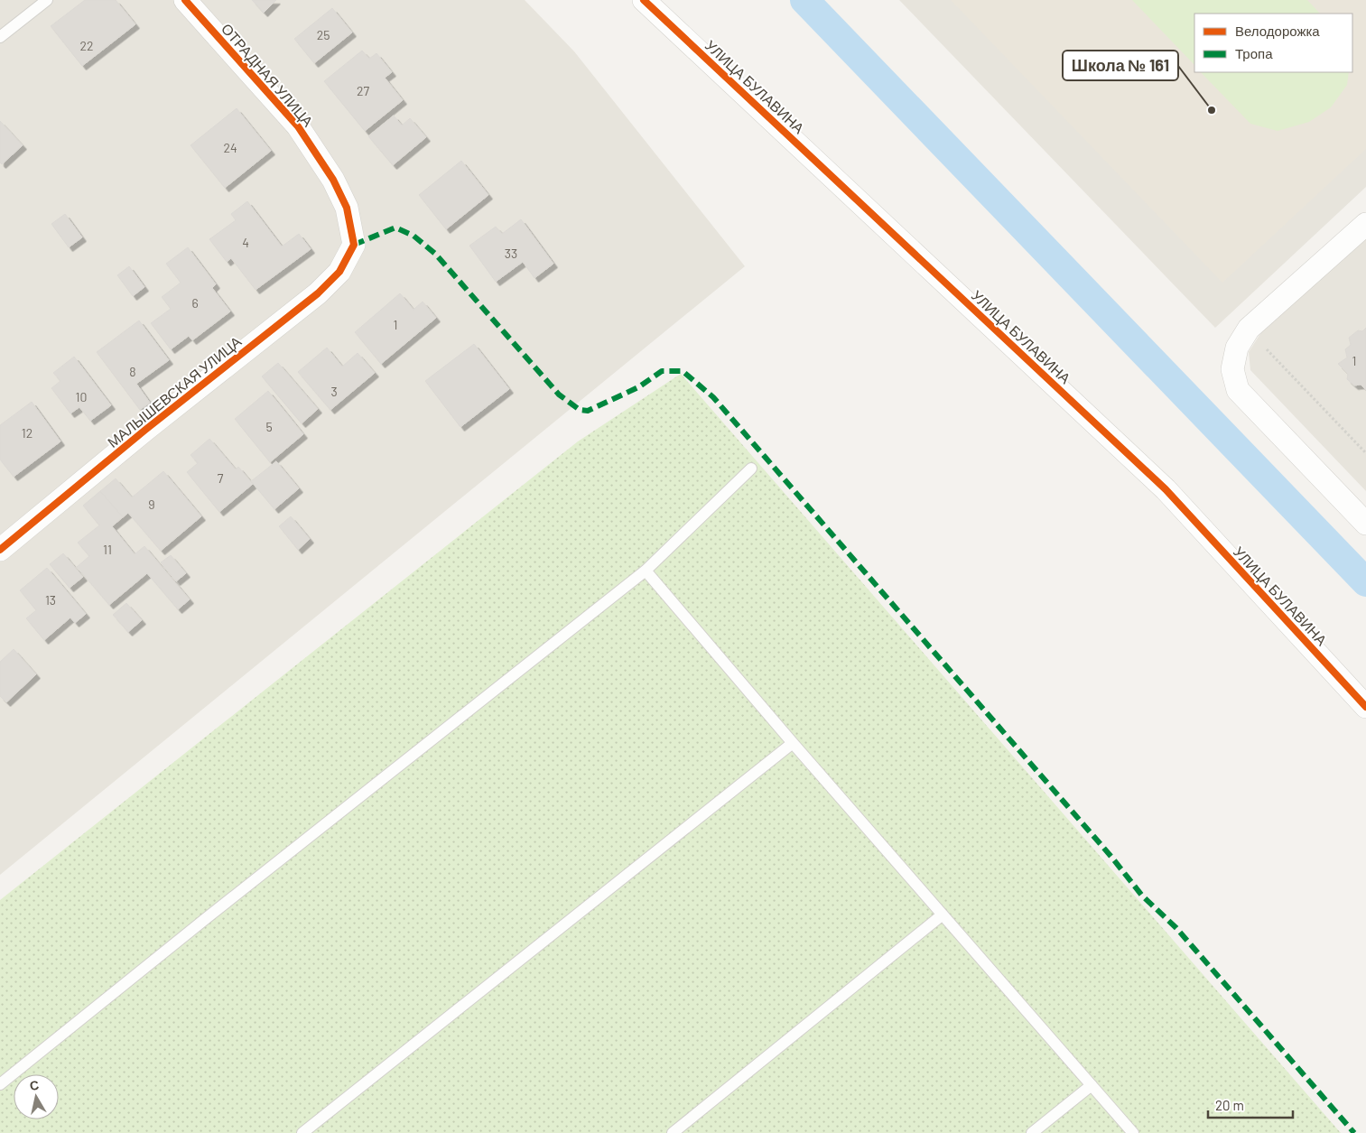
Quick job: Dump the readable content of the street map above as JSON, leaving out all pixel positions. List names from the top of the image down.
{
  "streets": {
    "street": ["ОТРАДНАЯ УЛИЦА", "УЛИЦА БУЛАВИНА", "МАЛЫШЕВСКАЯ УЛИЦА"]
  },
  "crossings": [
    ["ОТРАДНАЯ УЛИЦА", "МАЛЫШЕВСКАЯ УЛИЦА"]
  ],
  "places": ["Школа № 161"],
  "house_numbers": [
    "25",
    "22",
    "27",
    "24",
    "4",
    "33",
    "6",
    "1",
    "1",
    "8",
    "3",
    "10",
    "5",
    "12",
    "7",
    "9",
    "11",
    "13"
  ],
  "legend": ["Велодорожка", "Тропа"],
  "scale_bar": "20 m",
  "north": "top"
}
